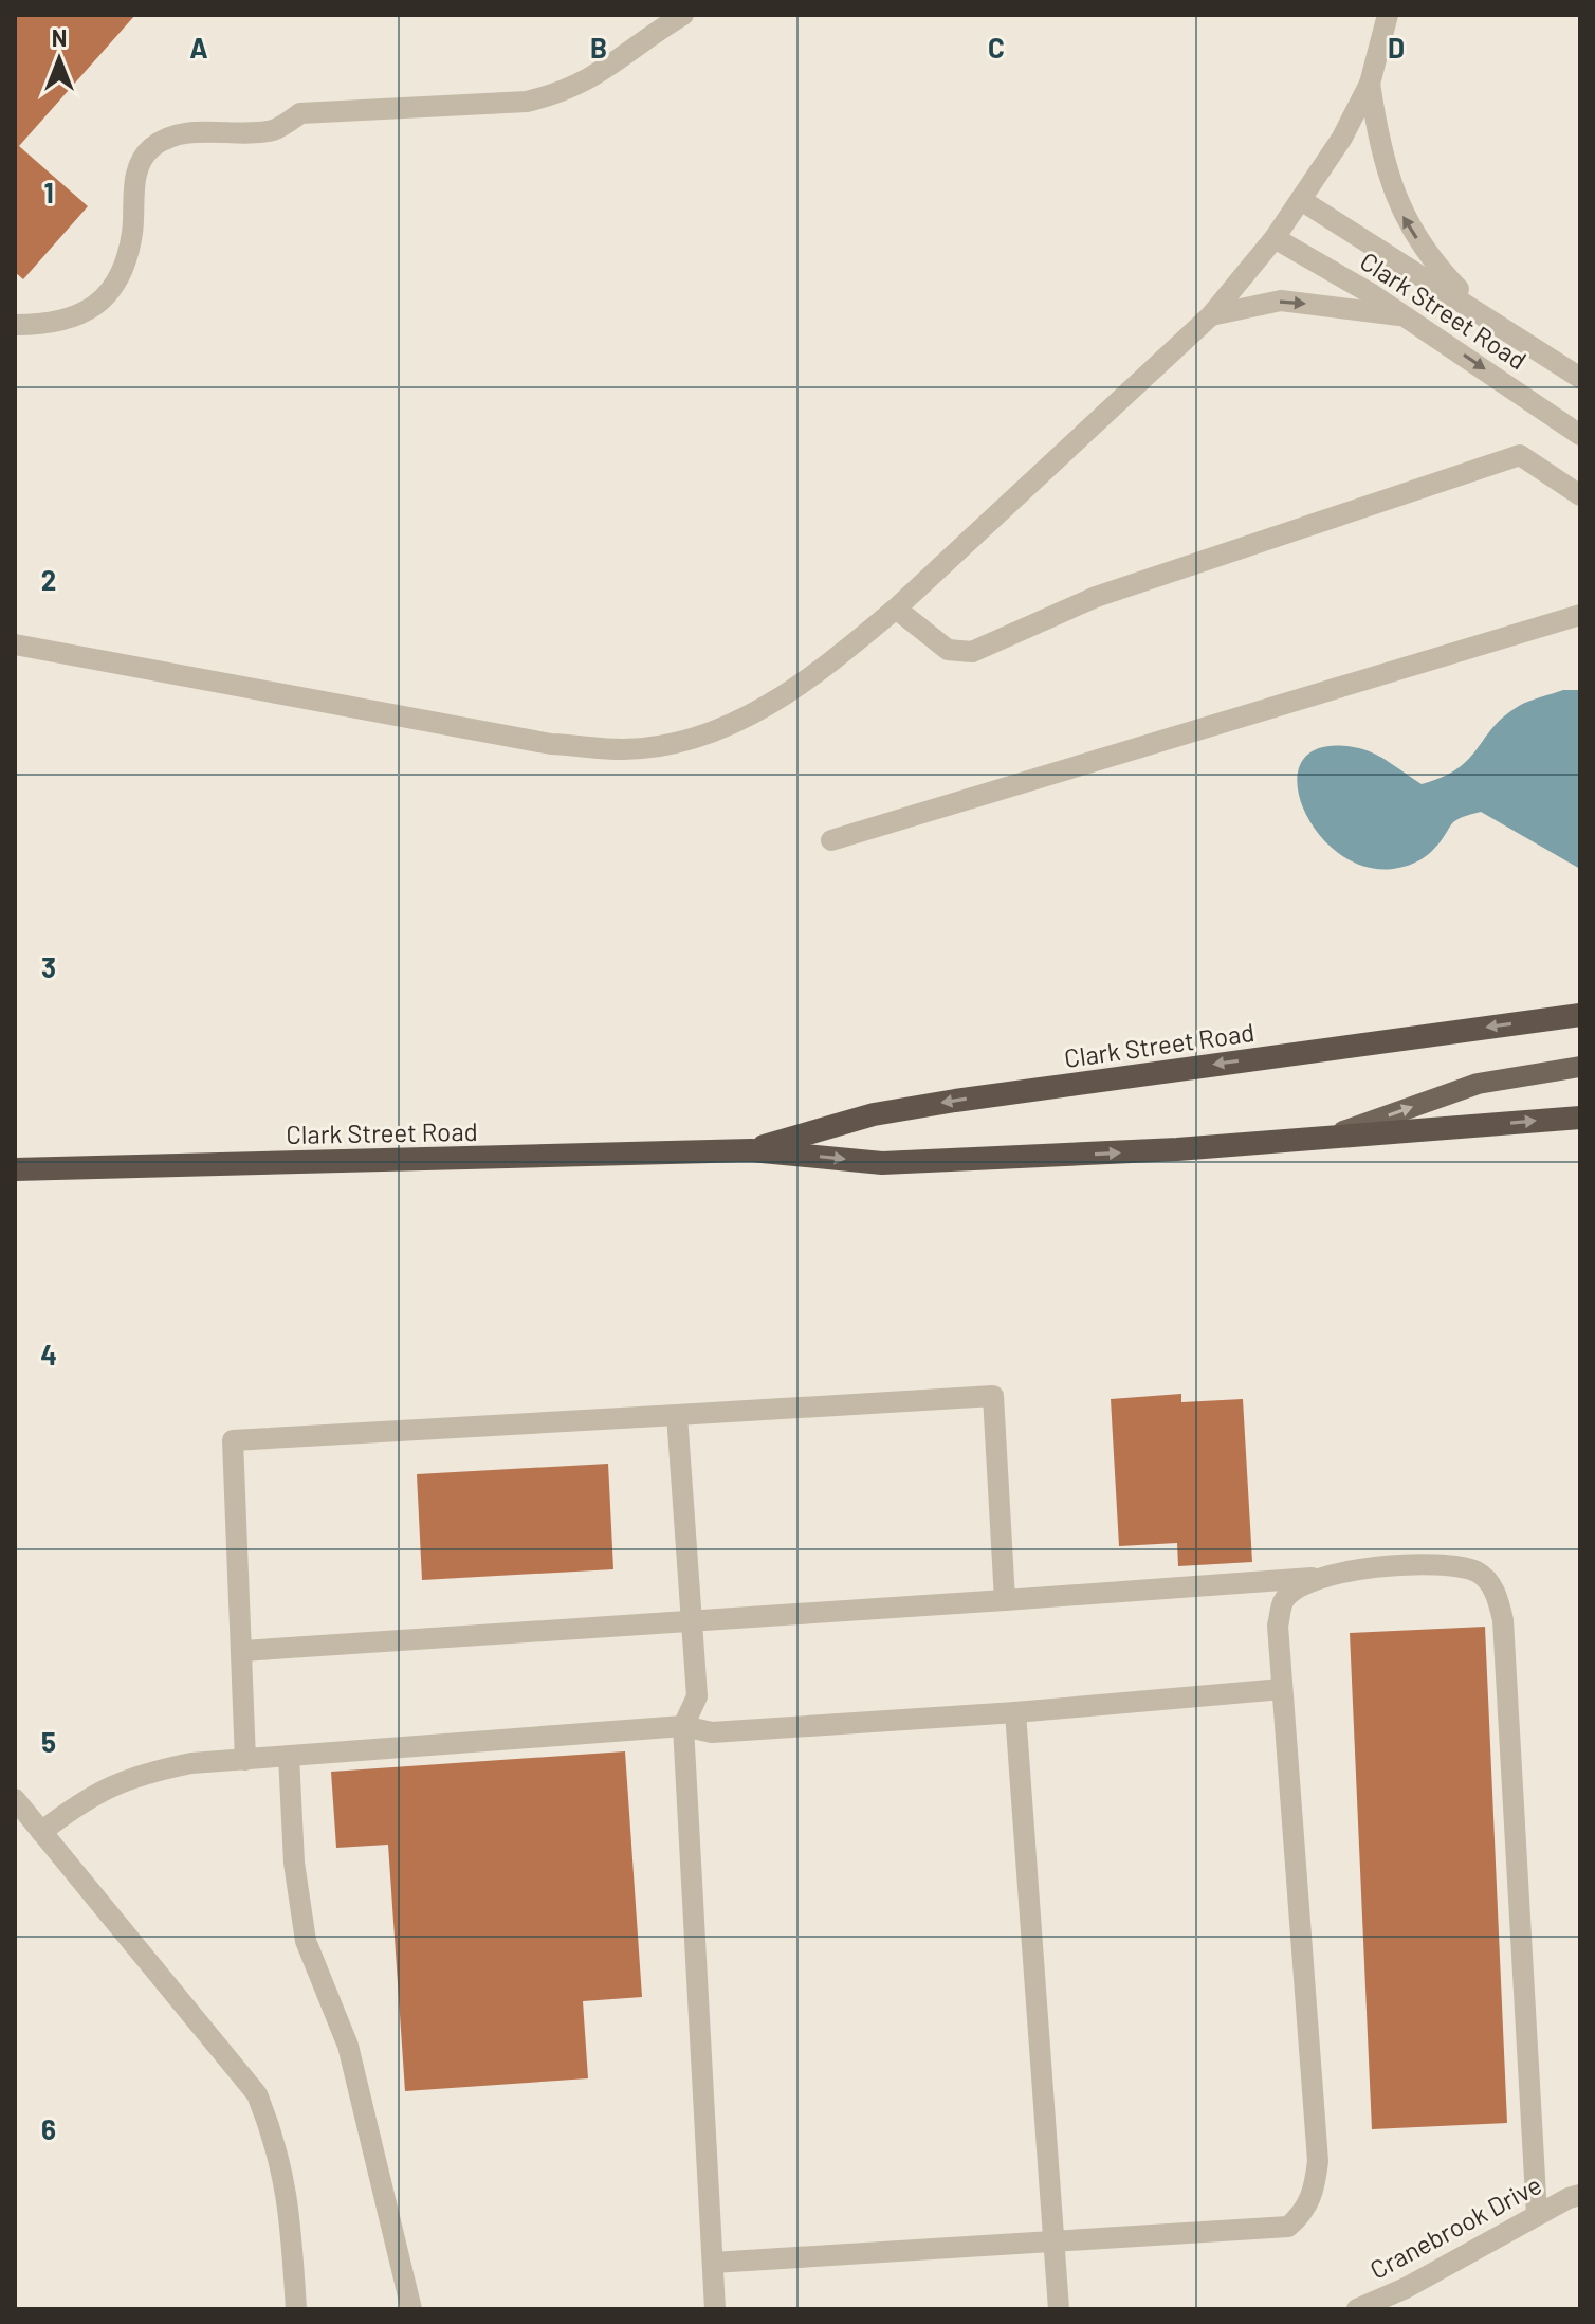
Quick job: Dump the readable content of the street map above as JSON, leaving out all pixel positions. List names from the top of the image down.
{
  "streets": {
    "highway": ["Clark Street Road"],
    "street": ["Cranebrook Drive"]
  },
  "north": "top",
  "grid": {
    "columns": [
      "A",
      "B",
      "C",
      "D"
    ],
    "rows": [
      "1",
      "2",
      "3",
      "4",
      "5",
      "6"
    ]
  }
}
